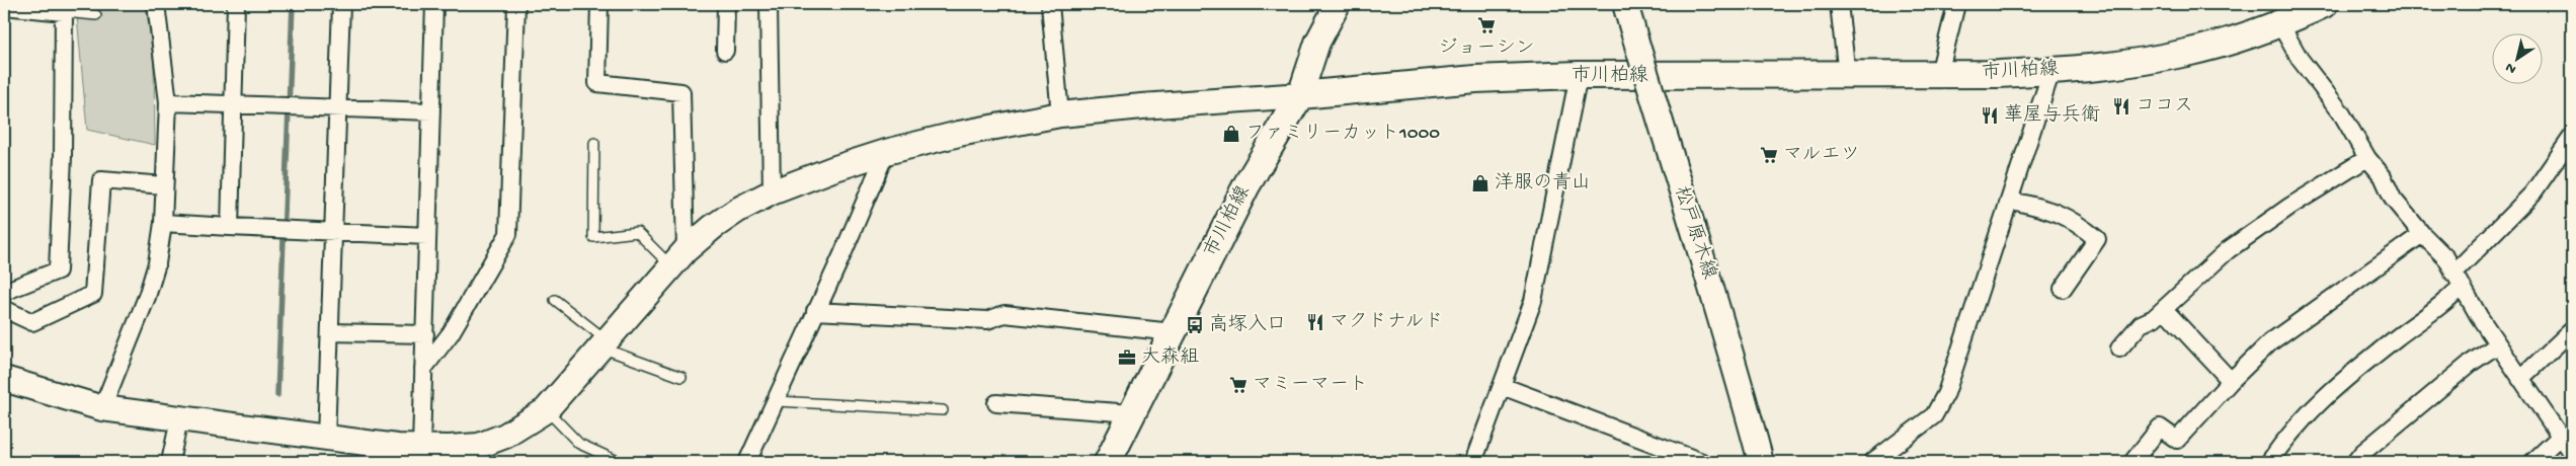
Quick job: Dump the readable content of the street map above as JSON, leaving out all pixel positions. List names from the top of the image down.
{
  "streets": {
    "main road": ["市川柏線"],
    "street": ["松戸原木線"]
  },
  "places": {
    "supermarket": ["ジョーシン", "マルエツ", "マミーマート"],
    "restaurant": ["ココス", "華屋与兵衛", "マクドナルド"],
    "shop": ["ファミリーカット1000", "洋服の青山"],
    "bus stop": ["高塚入口"],
    "office": ["大森組"]
  },
  "north": "bottom left"
}
